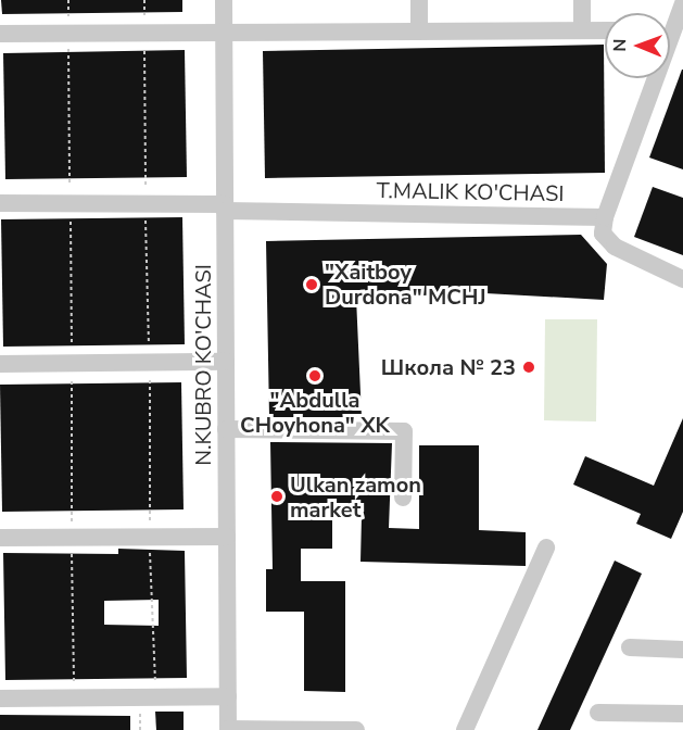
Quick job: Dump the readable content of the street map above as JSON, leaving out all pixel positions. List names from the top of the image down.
{
  "streets": {
    "street": ["T.MALIK KO'CHASI", "N.KUBRO KO'CHASI"]
  },
  "crossings": [
    ["T.MALIK KO'CHASI", "N.KUBRO KO'CHASI"]
  ],
  "places": [
    "\"Xaitboy Durdona\" MCHJ",
    "Школа № 23",
    "\"Abdulla CHoyhona\" XK",
    "Ulkan zamon market"
  ],
  "north": "left"
}
